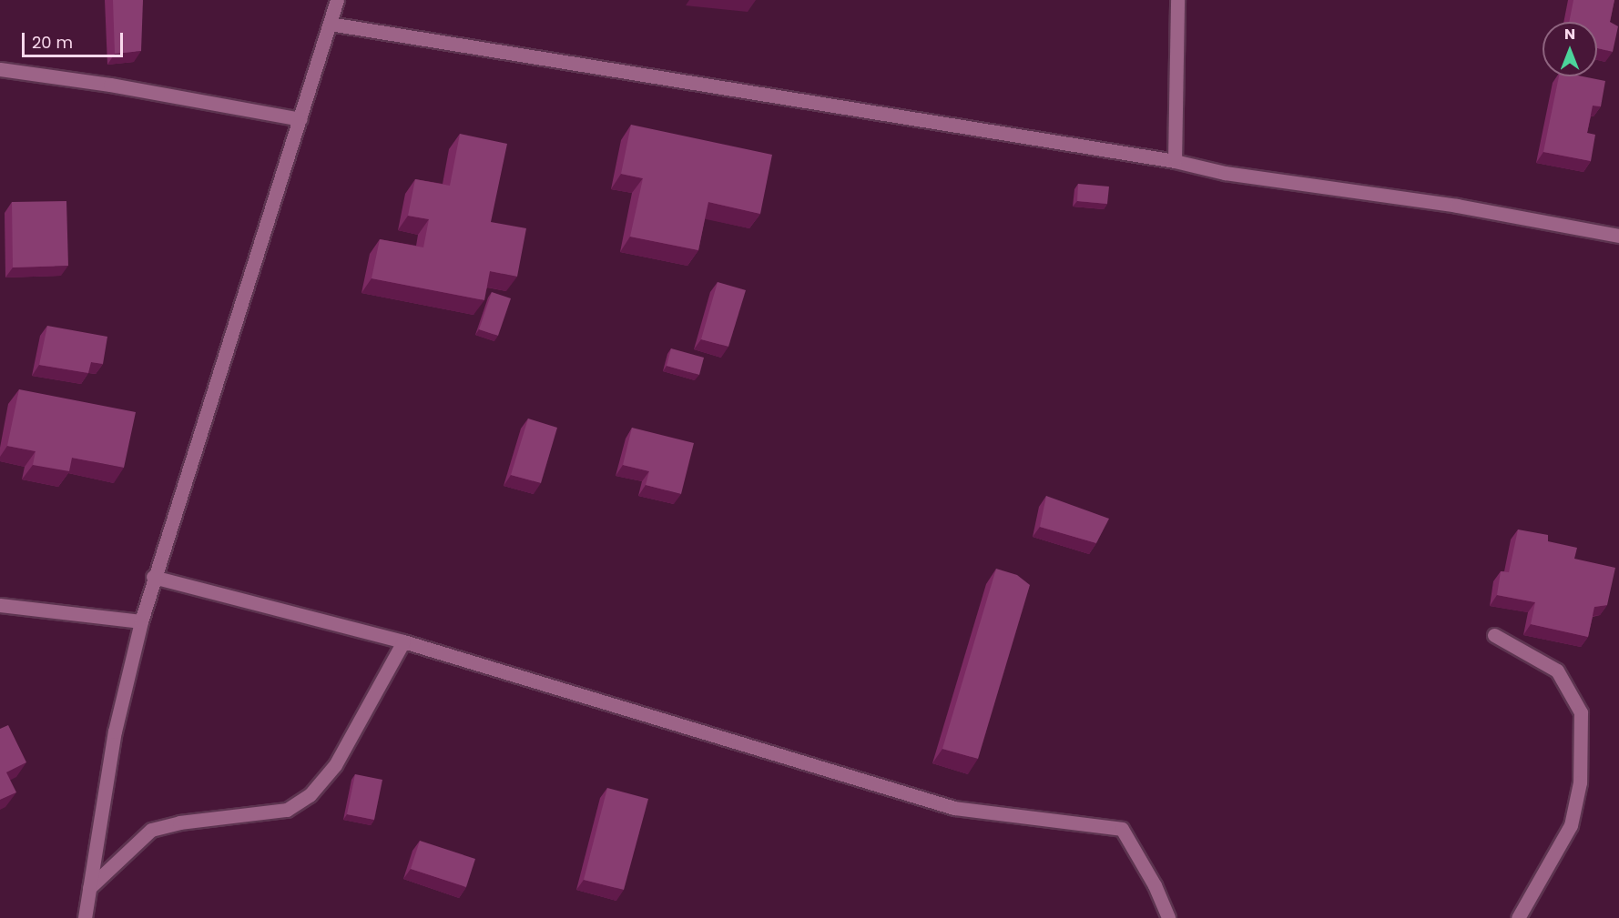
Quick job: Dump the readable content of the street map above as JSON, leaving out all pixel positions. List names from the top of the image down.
{
  "scale_bar": "20 m",
  "north": "top"
}
